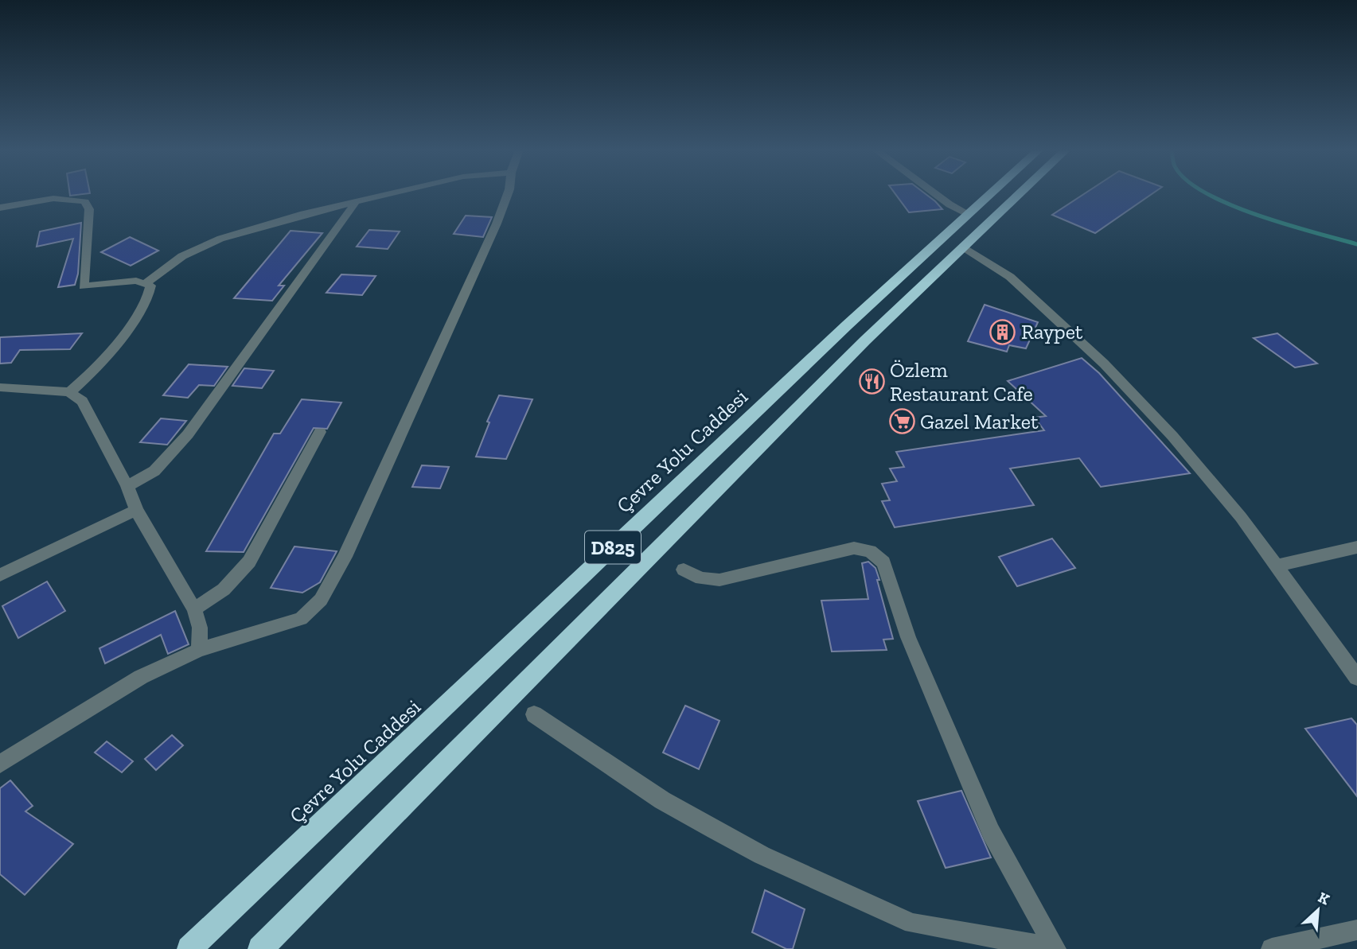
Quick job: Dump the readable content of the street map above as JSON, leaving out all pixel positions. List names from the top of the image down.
{
  "streets": {
    "highway": ["Çevre Yolu Caddesi", "D825"]
  },
  "places": {
    "building": ["Raypet"],
    "restaurant": ["Özlem Restaurant Cafe"],
    "supermarket": ["Gazel Market"]
  },
  "north": "top right"
}
